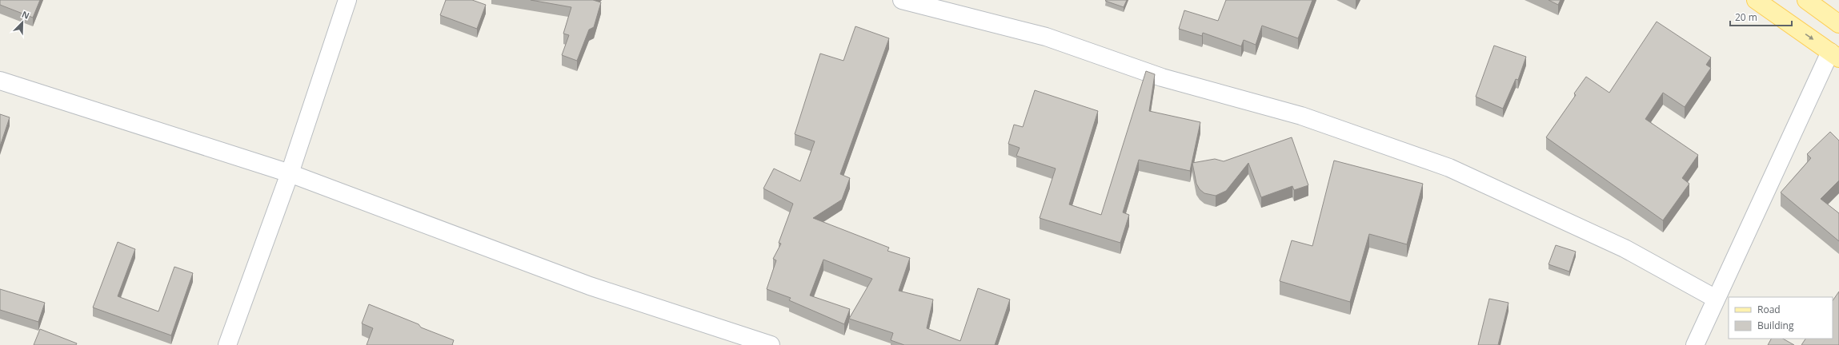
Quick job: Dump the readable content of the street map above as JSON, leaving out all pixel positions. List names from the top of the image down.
{
  "legend": ["Road", "Building"],
  "scale_bar": "20 m",
  "north": "top right"
}
